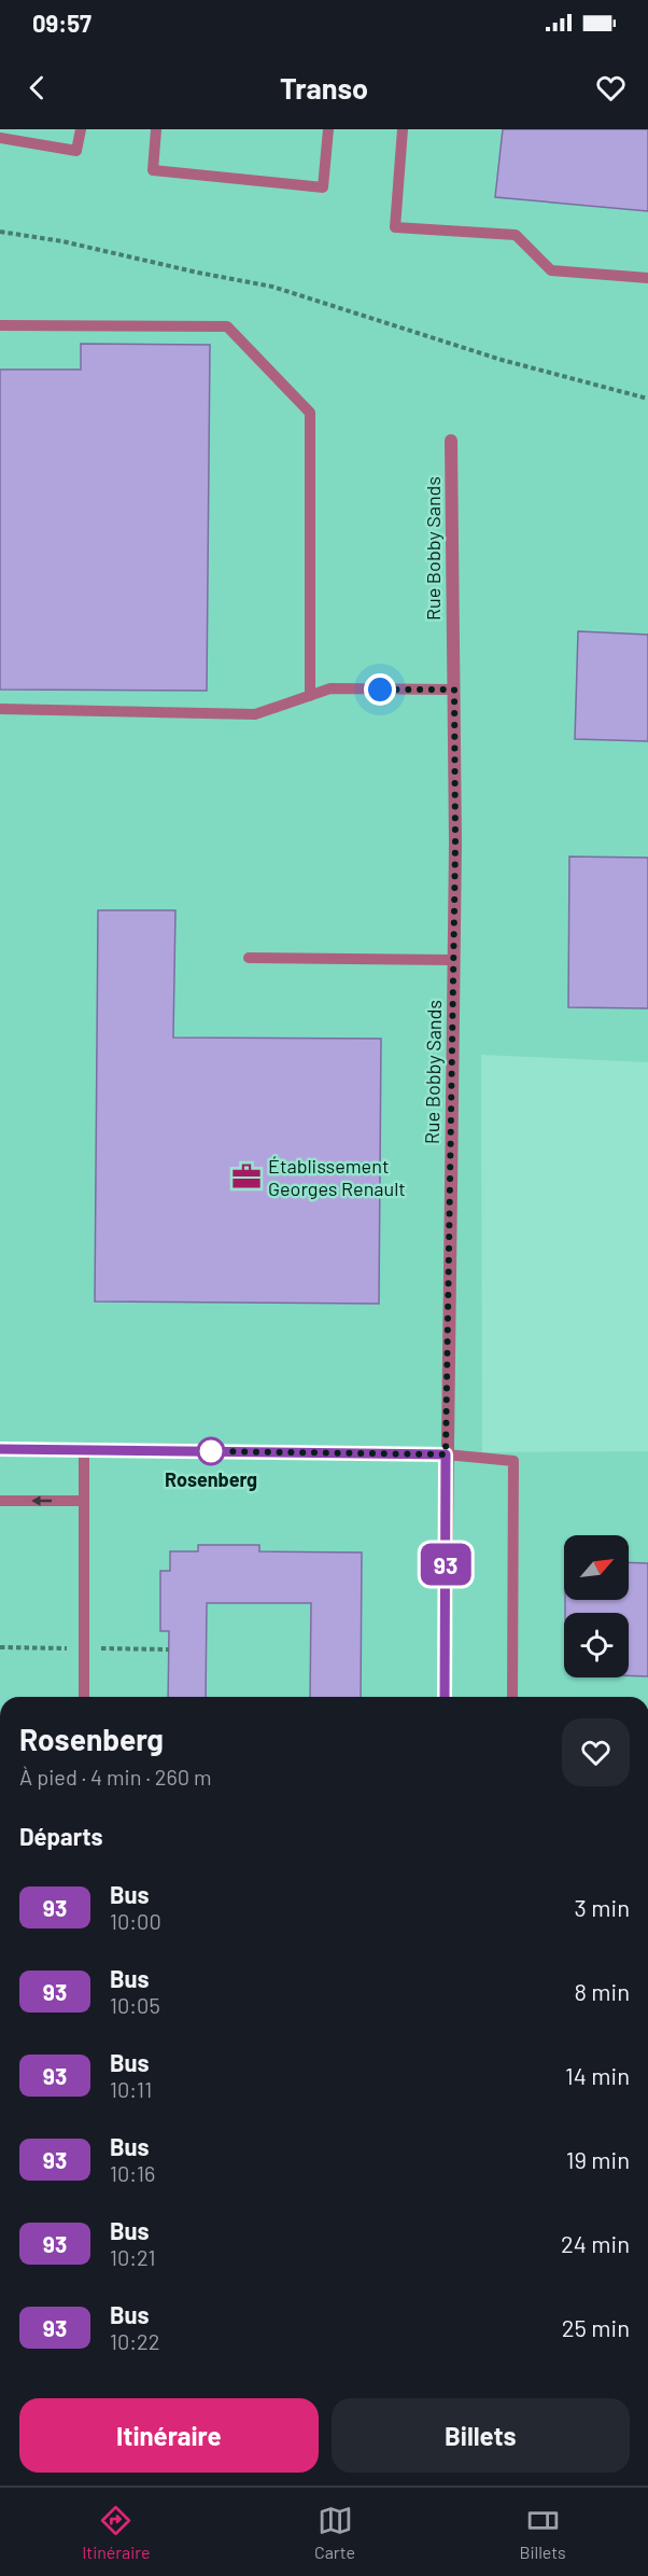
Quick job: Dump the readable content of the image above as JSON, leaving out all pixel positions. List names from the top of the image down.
{
  "streets": {
    "street": ["Rue Bobby Sands"]
  },
  "places": {
    "office": ["Établissement Georges Renault"],
    "other": ["Rosenberg"]
  },
  "lines": ["bus line 93"],
  "north": "top right",
  "page": {
    "status": "09:57",
    "header": "Transo",
    "on_map": "93",
    "heading": [
      ["Rosenberg", "À pied · 4 min · 260 m"],
      "Départs"
    ],
    "list": [
      {
        "mark": "93",
        "name": "Bus",
        "note": "10:00",
        "value": "3 min"
      },
      {
        "mark": "93",
        "name": "Bus",
        "note": "10:05",
        "value": "8 min"
      },
      {
        "mark": "93",
        "name": "Bus",
        "note": "10:11",
        "value": "14 min"
      },
      {
        "mark": "93",
        "name": "Bus",
        "note": "10:16",
        "value": "19 min"
      },
      {
        "mark": "93",
        "name": "Bus",
        "note": "10:21",
        "value": "24 min"
      },
      {
        "mark": "93",
        "name": "Bus",
        "note": "10:22",
        "value": "25 min"
      }
    ],
    "buttons": ["Itinéraire", "Billets"],
    "tabs": ["Itinéraire", "Carte", "Billets"]
  }
}
